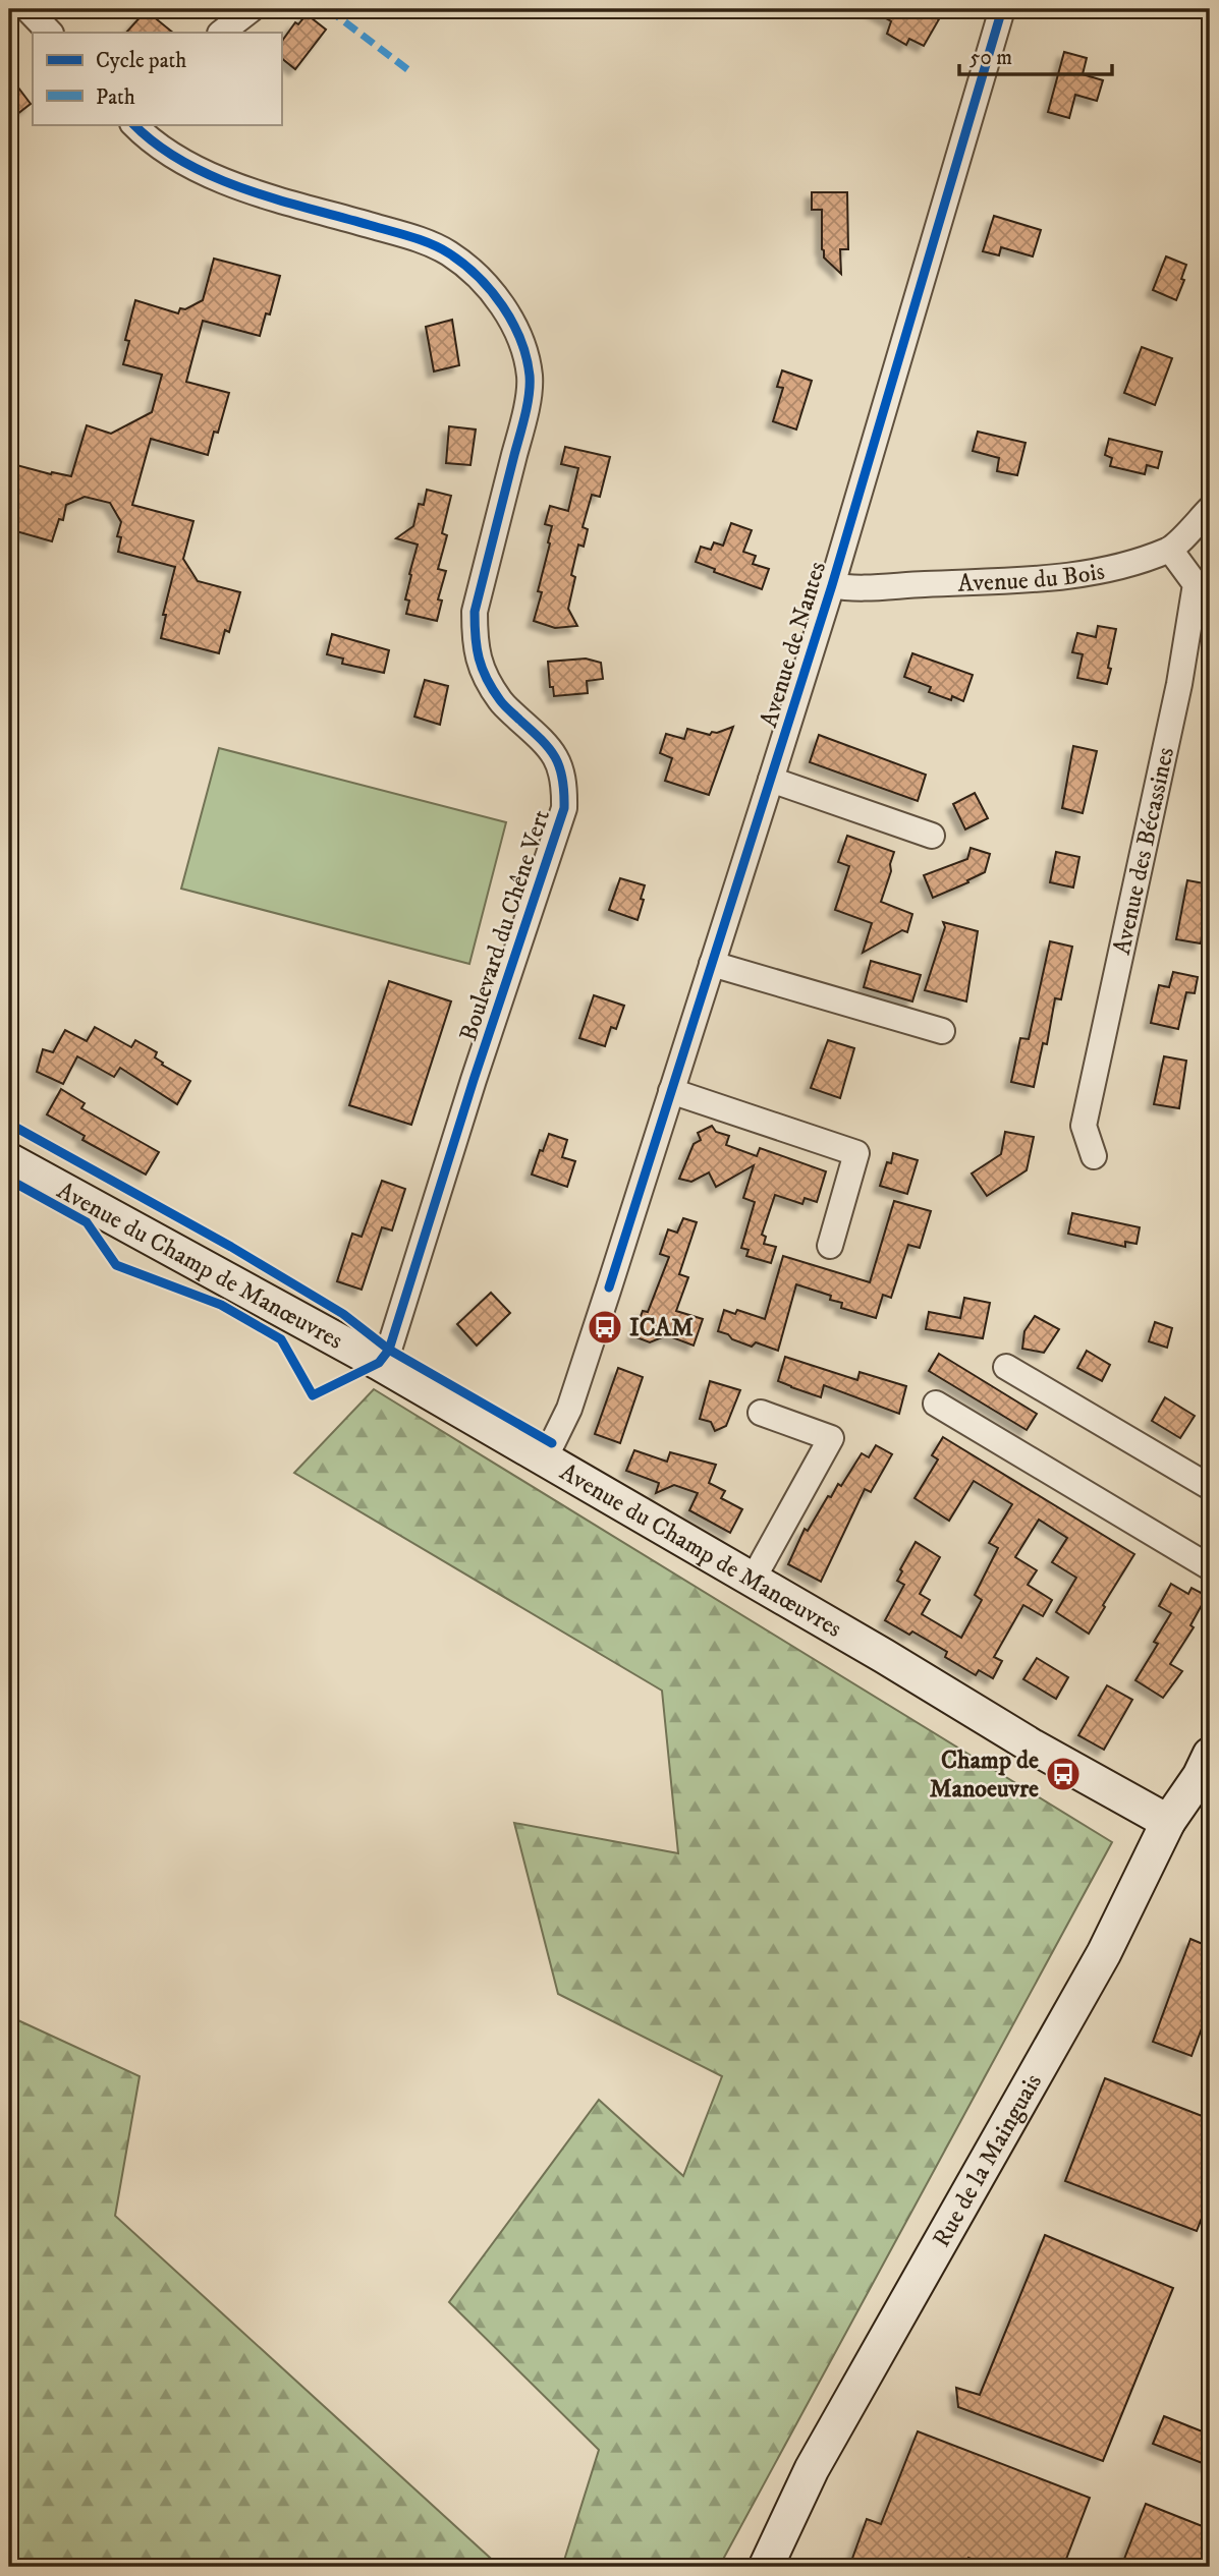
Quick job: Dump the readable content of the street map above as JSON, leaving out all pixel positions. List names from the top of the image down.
{
  "streets": {
    "street": [
      "Avenue du Bois",
      "Avenue de Nantes",
      "Avenue des Bécassines",
      "Boulevard du Chêne Vert",
      "Avenue du Champ de Manœuvres",
      "Rue de la Mainguais"
    ]
  },
  "crossings": [
    ["Avenue du Bois", "Avenue de Nantes"],
    ["Avenue du Bois", "Avenue des Bécassines"],
    ["Avenue de Nantes", "Avenue du Champ de Manœuvres"],
    ["Boulevard du Chêne Vert", "Avenue du Champ de Manœuvres"],
    ["Avenue du Champ de Manœuvres", "Rue de la Mainguais"]
  ],
  "places": {
    "bus stop": ["ICAM", "Champ de Manoeuvre"]
  },
  "legend": ["Cycle path", "Path"],
  "scale_bar": "50 m"
}
